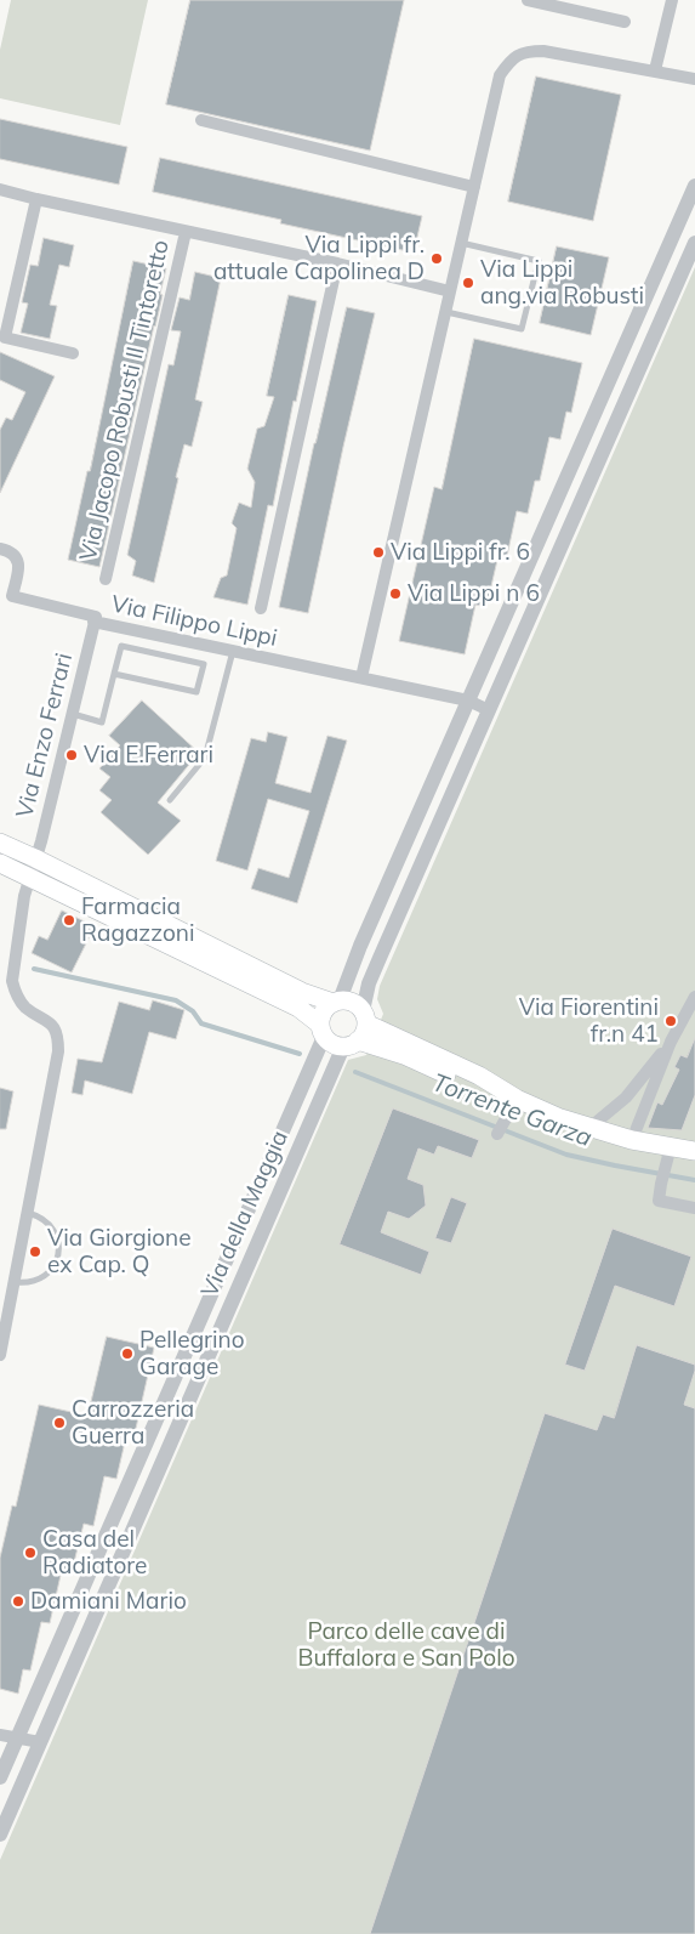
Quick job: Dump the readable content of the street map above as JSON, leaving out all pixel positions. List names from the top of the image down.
{
  "streets": {
    "street": [
      "Via Jacopo Robusti Il Tintoretto",
      "Via Filippo Lippi",
      "Via Enzo Ferrari",
      "Via della Maggia"
    ]
  },
  "crossings": [
    ["Via Filippo Lippi", "Via Enzo Ferrari"]
  ],
  "water": ["Torrente Garza"],
  "parks": ["Parco delle cave di Buffalora e San Polo"],
  "places": [
    "Via Lippi fr. attuale Capolinea D",
    "Via Lippi ang.via Robusti",
    "Via Lippi fr. 6",
    "Via Lippi n 6",
    "Via E.Ferrari",
    "Farmacia Ragazzoni",
    "Via Fiorentini fr.n 41",
    "Via Giorgione ex Cap. Q",
    "Pellegrino Garage",
    "Carrozzeria Guerra",
    "Casa del Radiatore",
    "Damiani Mario"
  ]
}
